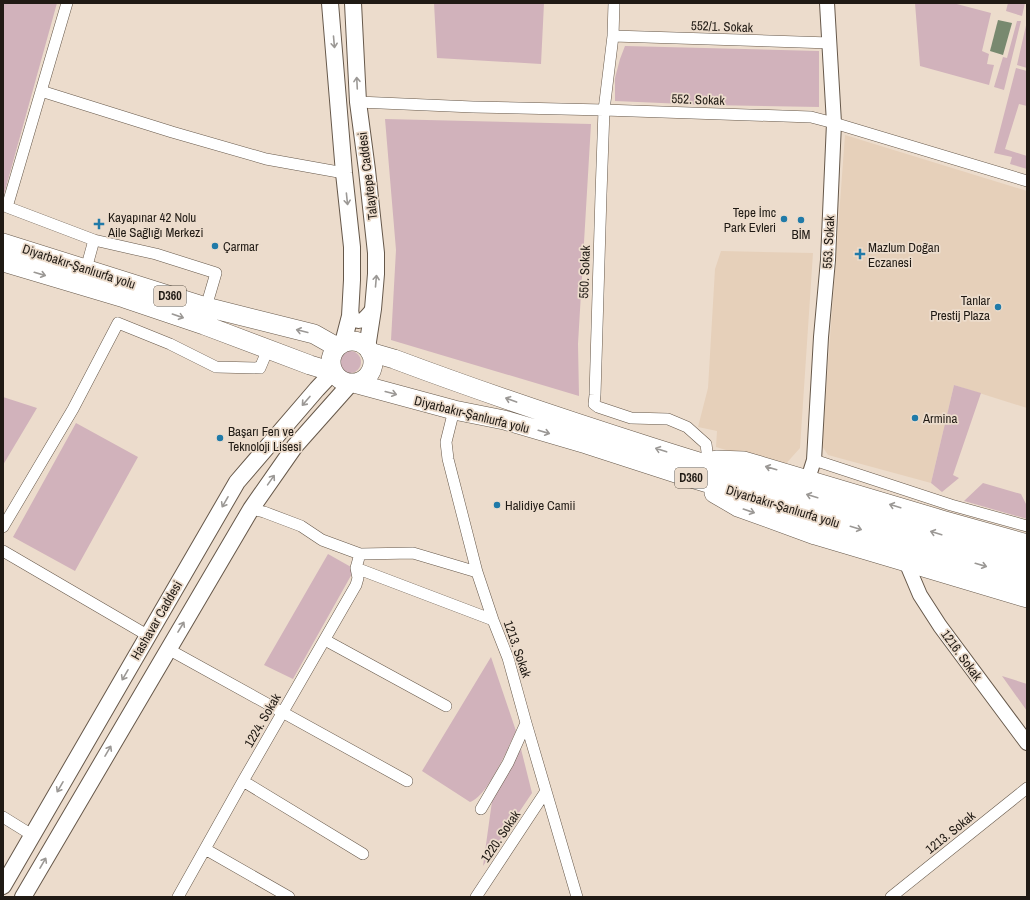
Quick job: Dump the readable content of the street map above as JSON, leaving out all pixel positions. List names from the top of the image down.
{
  "streets": {
    "highway": ["Diyarbakır-Şanlıurfa yolu", "D360"],
    "main road": ["Talaytepe Caddesi", "Hashavar Caddesi"],
    "street": [
      "552/1. Sokak",
      "552. Sokak",
      "553. Sokak",
      "550. Sokak",
      "1213. Sokak",
      "1216. Sokak",
      "1224. Sokak",
      "1220. Sokak"
    ]
  },
  "crossings": [
    ["552/1. Sokak", "553. Sokak"],
    ["552/1. Sokak", "550. Sokak"],
    ["552. Sokak", "Talaytepe Caddesi"],
    ["552. Sokak", "553. Sokak"],
    ["552. Sokak", "550. Sokak"],
    ["Talaytepe Caddesi", "Diyarbakır-Şanlıurfa yolu"],
    ["Talaytepe Caddesi", "Hashavar Caddesi"],
    ["Diyarbakır-Şanlıurfa yolu", "Hashavar Caddesi"],
    ["Diyarbakır-Şanlıurfa yolu", "1213. Sokak"],
    ["1213. Sokak", "1220. Sokak"]
  ],
  "places": {
    "other": [
      "Tepe İmc Park Evleri",
      "BİM",
      "Çarmar",
      "Tanlar Prestij Plaza",
      "Armina",
      "Başarı Fen ve Teknoloji Lisesi",
      "Halidiye Camii"
    ],
    "health": ["Kayapınar 42 Nolu Aile Sağlığı Merkezi", "Mazlum Doğan Eczanesi"]
  }
}
